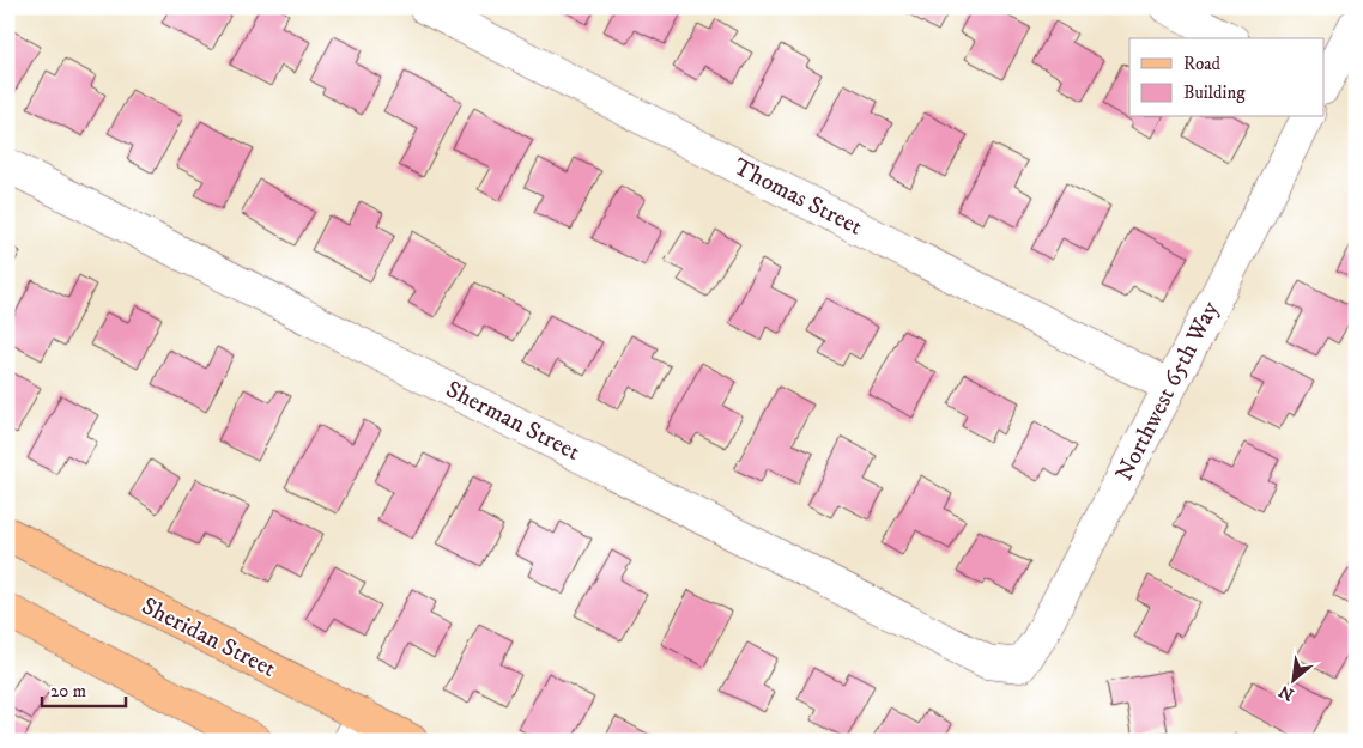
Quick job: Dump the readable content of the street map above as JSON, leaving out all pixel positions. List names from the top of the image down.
{
  "streets": {
    "main road": ["Sheridan Street"],
    "street": ["Thomas Street", "Northwest 65th Way", "Sherman Street"]
  },
  "crossings": [
    ["Thomas Street", "Northwest 65th Way"],
    ["Northwest 65th Way", "Sherman Street"]
  ],
  "legend": ["Road", "Building"],
  "scale_bar": "20 m",
  "north": "bottom left"
}
